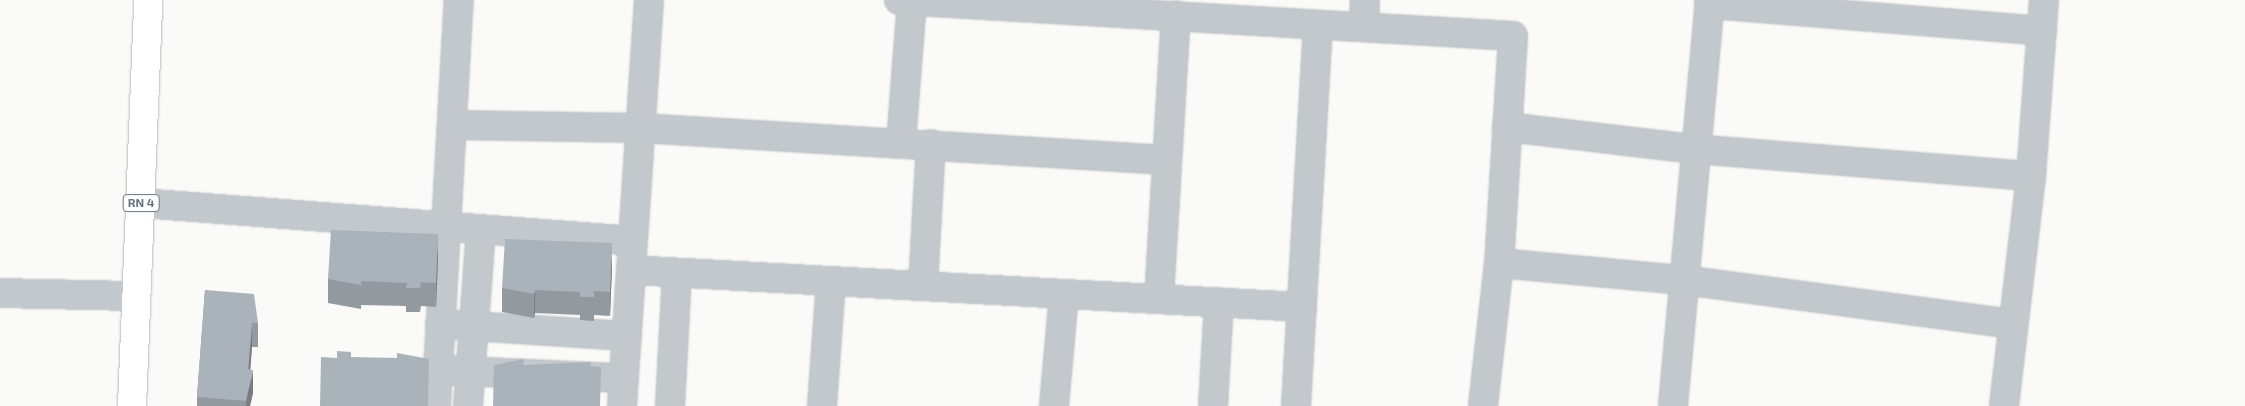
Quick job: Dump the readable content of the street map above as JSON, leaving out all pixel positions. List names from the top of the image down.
{
  "streets": {
    "main road": ["RN 4"]
  }
}
